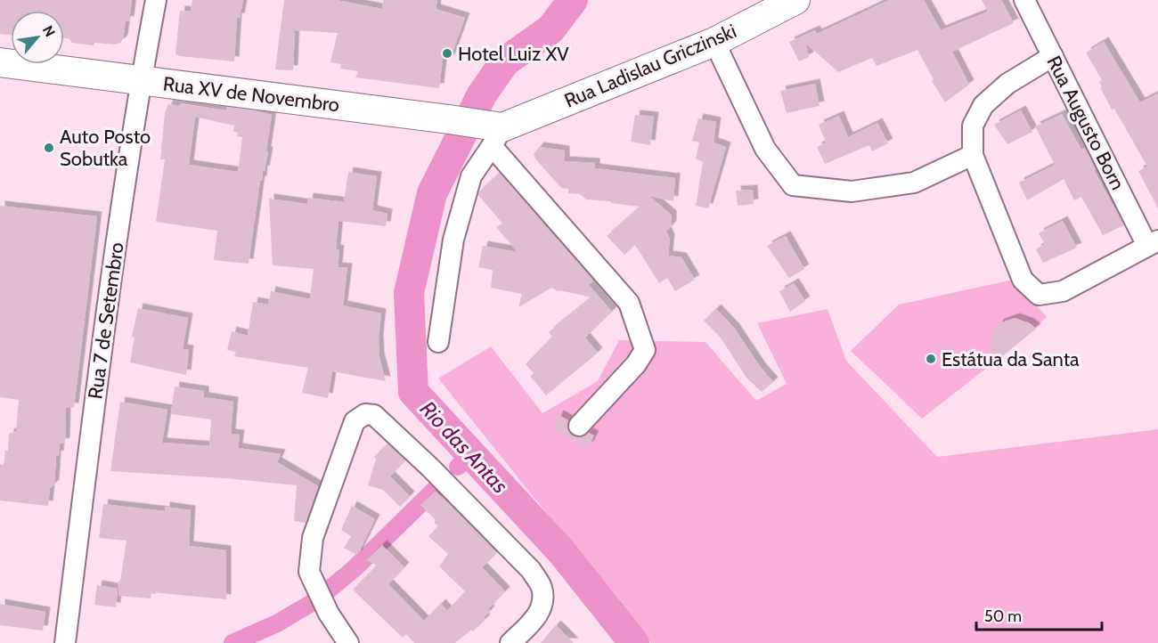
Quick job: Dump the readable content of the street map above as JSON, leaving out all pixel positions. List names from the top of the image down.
{
  "streets": {
    "main road": ["Rua Ladislau Griczinski", "Rua XV de Novembro"],
    "street": ["Rua Augusto Born", "Rua 7 de Setembro"]
  },
  "crossings": [
    ["Rua Ladislau Griczinski", "Rua XV de Novembro"],
    ["Rua XV de Novembro", "Rua 7 de Setembro"]
  ],
  "water": ["Rio das Antas"],
  "places": ["Hotel Luiz XV", "Auto Posto Sobutka", "Estátua da Santa"],
  "scale_bar": "50 m",
  "north": "top right"
}
